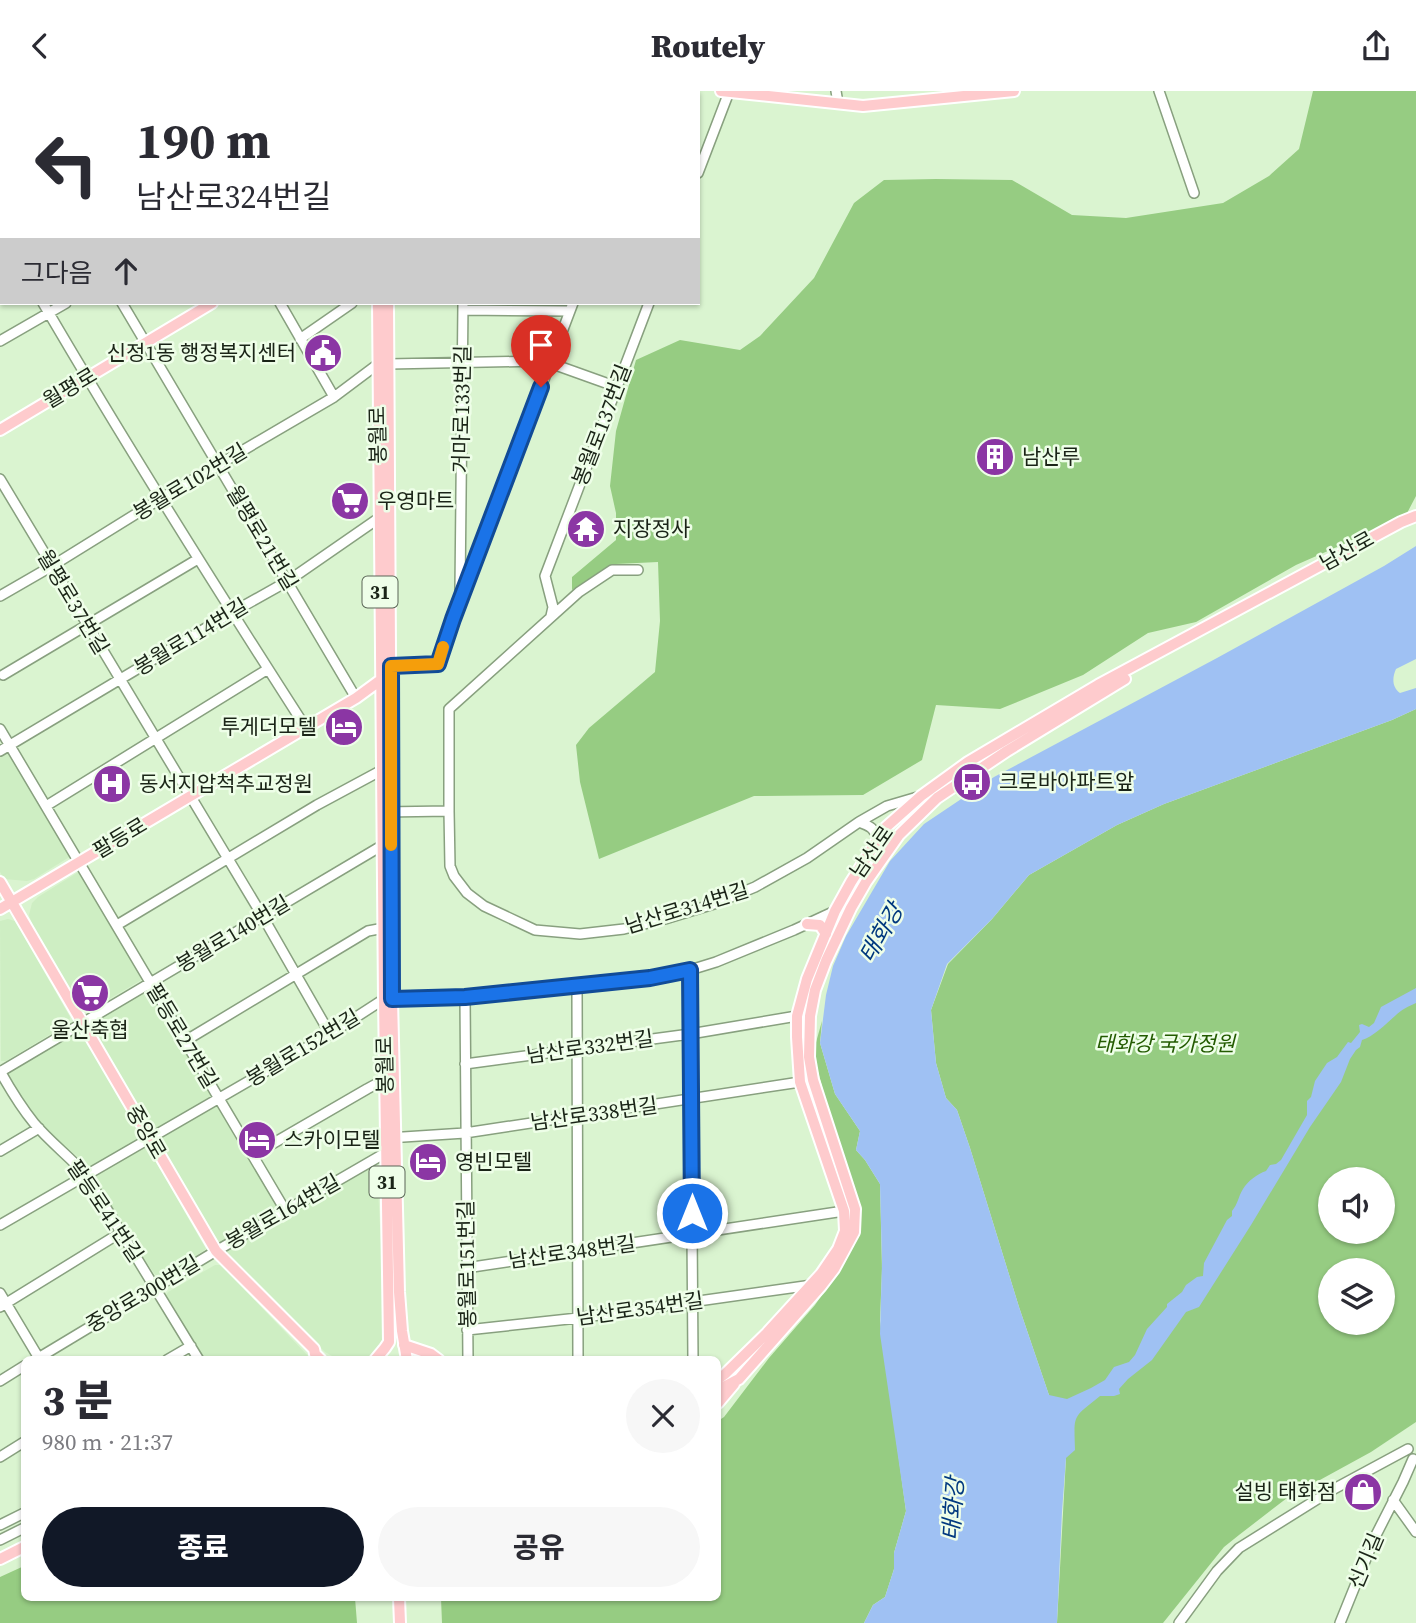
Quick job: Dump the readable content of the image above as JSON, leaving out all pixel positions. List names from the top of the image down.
{
  "streets": {
    "main road": [
      "월평로",
      "봉월로",
      "남산로",
      "31",
      "팔등로",
      "중앙로"
    ],
    "street": [
      "거마로133번길",
      "봉월로137번길",
      "봉월로102번길",
      "월평로21번길",
      "월평로37번길",
      "봉월로114번길",
      "남산로314번길",
      "봉월로140번길",
      "팔등로27번길",
      "남산로332번길",
      "봉월로152번길",
      "남산로338번길",
      "팔등로41번길",
      "봉월로164번길",
      "남산로348번길",
      "봉월로151번길",
      "중앙로300번길",
      "남산로354번길",
      "신기길"
    ]
  },
  "crossings": [
    ["월평로", "월평로21번길"],
    ["봉월로", "봉월로102번길"],
    ["봉월로", "봉월로114번길"],
    ["봉월로", "팔등로"],
    ["봉월로", "봉월로140번길"],
    ["봉월로", "봉월로152번길"],
    ["봉월로102번길", "월평로21번길"],
    ["봉월로102번길", "월평로37번길"],
    ["월평로21번길", "봉월로114번길"],
    ["월평로21번길", "팔등로"],
    ["남산로", "남산로314번길"],
    ["남산로", "남산로332번길"],
    ["남산로", "남산로338번길"],
    ["남산로", "남산로348번길"],
    ["남산로", "남산로354번길"],
    ["31", "남산로338번길"],
    ["31", "봉월로164번길"],
    ["월평로37번길", "봉월로114번길"],
    ["월평로37번길", "팔등로"],
    ["월평로37번길", "봉월로140번길"],
    ["월평로37번길", "봉월로152번길"],
    ["봉월로114번길", "팔등로27번길"],
    ["팔등로", "팔등로27번길"],
    ["팔등로", "중앙로"],
    ["봉월로140번길", "팔등로27번길"],
    ["봉월로140번길", "중앙로"],
    ["봉월로140번길", "팔등로41번길"],
    ["팔등로27번길", "봉월로152번길"],
    ["팔등로27번길", "봉월로164번길"],
    ["남산로332번길", "봉월로151번길"],
    ["봉월로152번길", "중앙로"],
    ["봉월로152번길", "팔등로41번길"],
    ["남산로338번길", "봉월로151번길"],
    ["중앙로", "봉월로164번길"],
    ["중앙로", "중앙로300번길"],
    ["팔등로41번길", "중앙로300번길"],
    ["봉월로164번길", "중앙로300번길"],
    ["남산로348번길", "봉월로151번길"],
    ["봉월로151번길", "남산로354번길"]
  ],
  "water": ["태화강"],
  "parks": ["태화강 국가정원"],
  "places": {
    "public building": ["신정1동 행정복지센터"],
    "building": ["남산루"],
    "supermarket": ["우영마트", "울산축협"],
    "temple": ["지장정사"],
    "hotel": ["투게더모텔", "스카이모텔", "영빈모텔"],
    "bus stop": ["크로바아파트앞"],
    "hospital": ["동서지압척추교정원"],
    "shop": ["설빙 태화점"]
  },
  "page": {
    "header": "Routely",
    "turn": ["190 m", "남산로324번길"],
    "then": "그다음",
    "heading": ["3 분", "980 m · 21:37"],
    "buttons": ["종료", "공유"]
  }
}
